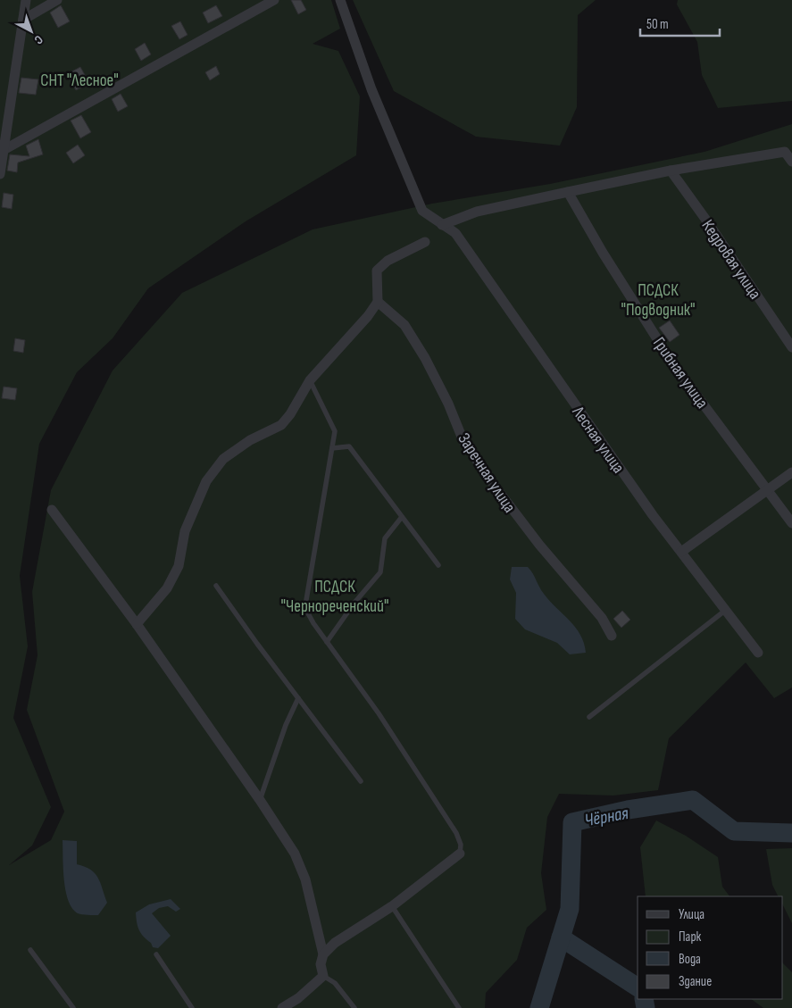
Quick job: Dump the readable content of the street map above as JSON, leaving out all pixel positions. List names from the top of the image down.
{
  "streets": {
    "street": [
      "Кедровая улица",
      "Грибная улица",
      "Лесная улица",
      "Заречная улица"
    ]
  },
  "water": ["Чёрная"],
  "parks": ["СНТ \"Лесное\"", "ПСДСК \"Подводник\"", "ПСДСК \"Чернореченский\""],
  "legend": [
    "Улица",
    "Парк",
    "Вода",
    "Здание"
  ],
  "scale_bar": "50 m",
  "north": "bottom right"
}
